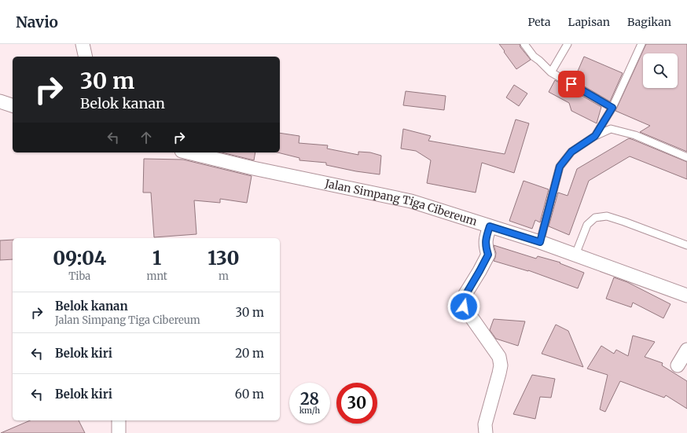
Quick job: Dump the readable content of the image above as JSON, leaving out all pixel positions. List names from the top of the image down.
{
  "streets": {
    "street": ["Jalan Simpang Tiga Cibereum"]
  },
  "page": {
    "header": "Navio",
    "nav": ["Peta", "Lapisan", "Bagikan"],
    "turn": ["30 m", "Belok kanan"],
    "eta": [
      "09:04",
      "Tiba",
      "1",
      "mnt",
      "130",
      "m"
    ],
    "list": [
      {
        "name": "Belok kanan",
        "note": "Jalan Simpang Tiga Cibereum",
        "value": "30 m"
      },
      {
        "name": "Belok kiri",
        "value": "20 m"
      },
      {
        "name": "Belok kiri",
        "value": "60 m"
      }
    ],
    "speed": "28 km/h",
    "limit": "30"
  }
}
